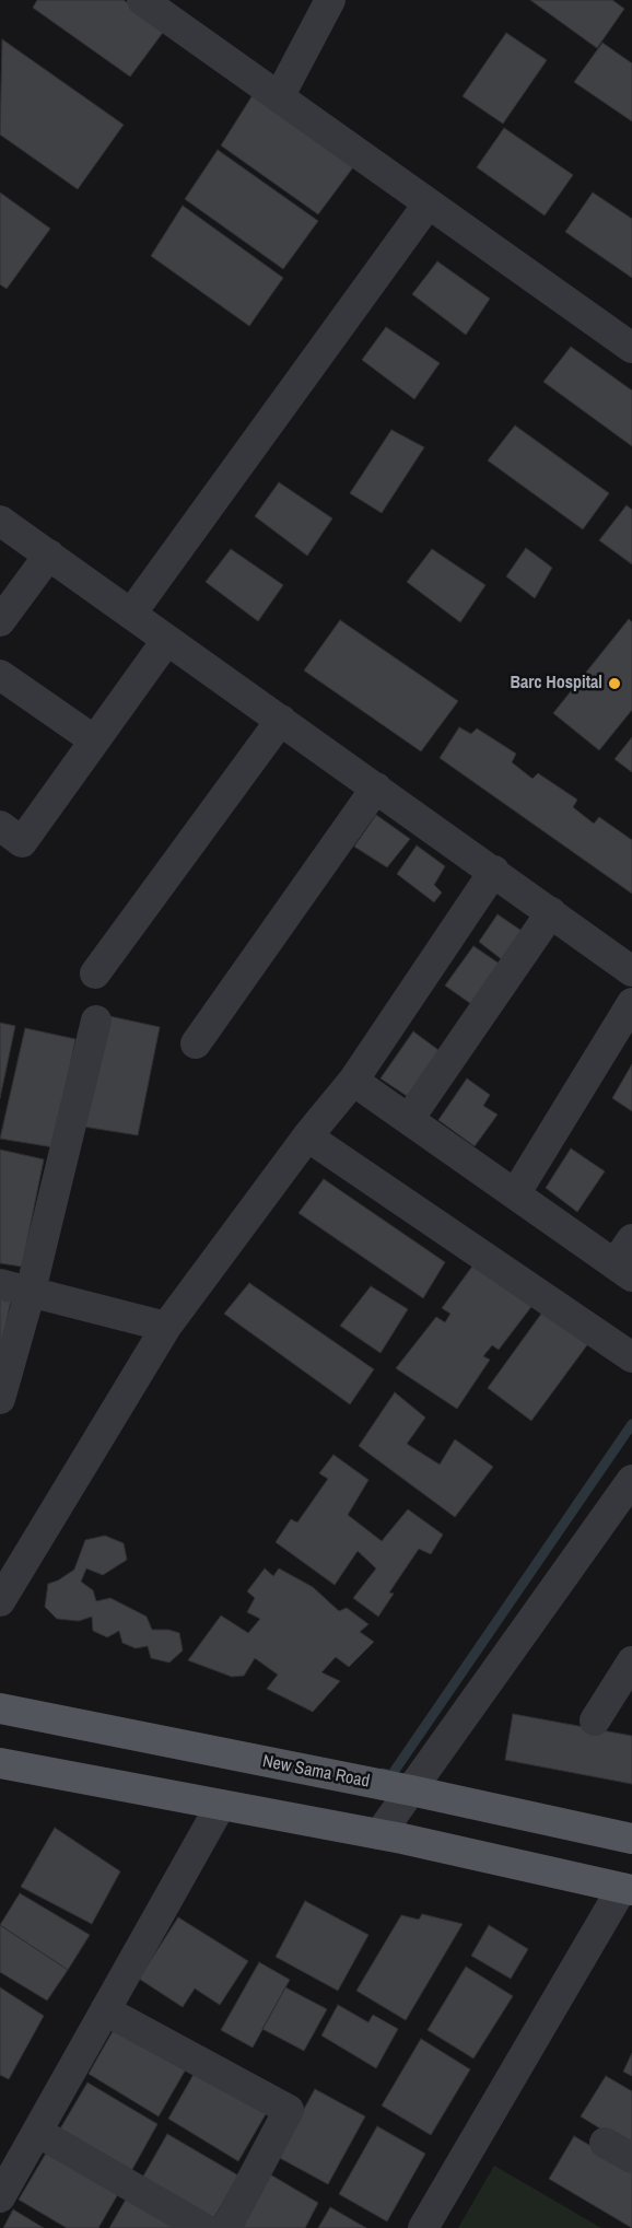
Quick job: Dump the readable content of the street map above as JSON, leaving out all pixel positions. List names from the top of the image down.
{
  "streets": {
    "main road": ["New Sama Road"]
  },
  "places": ["Barc Hospital"]
}
